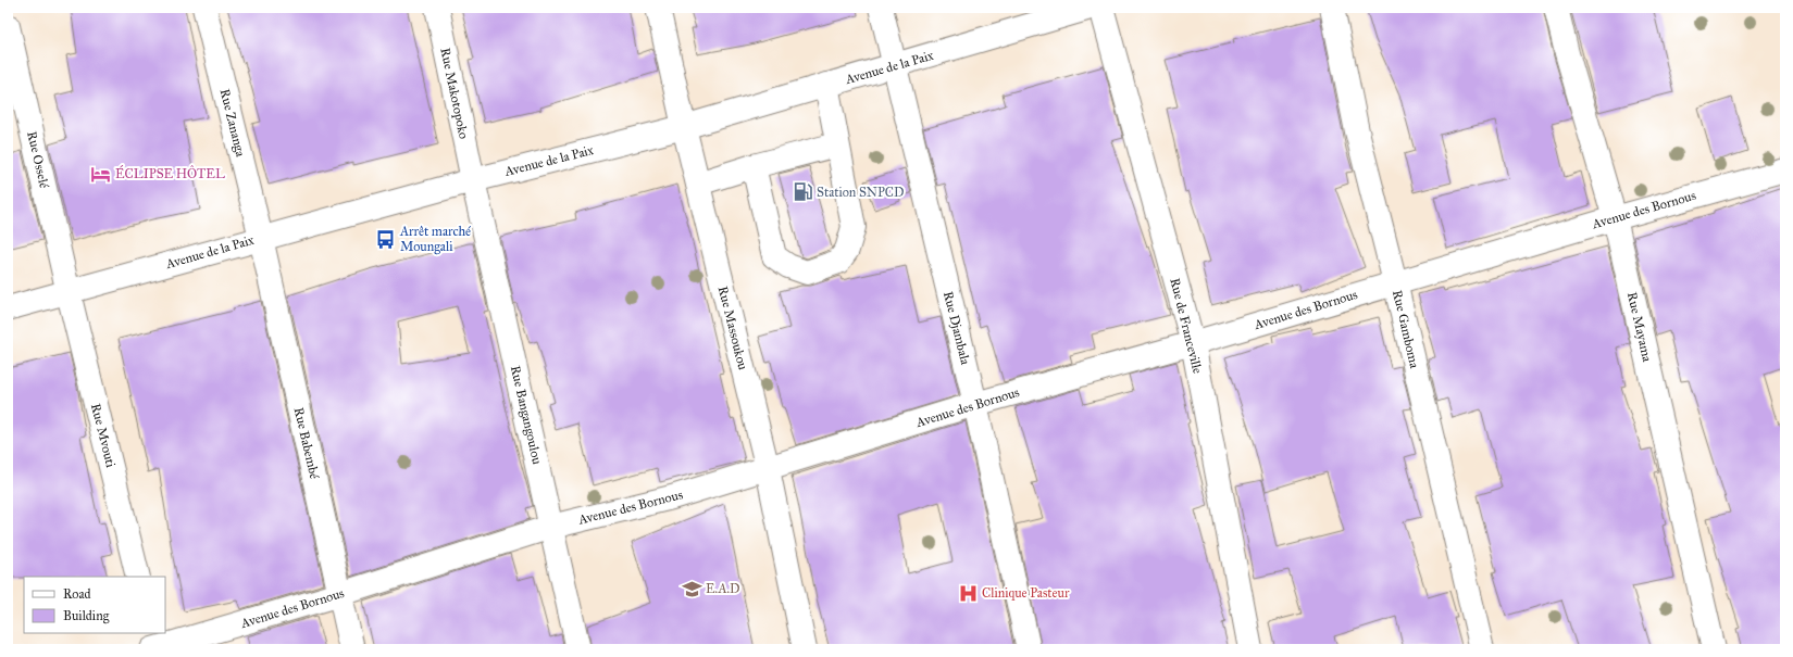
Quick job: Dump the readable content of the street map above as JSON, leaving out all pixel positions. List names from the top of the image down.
{
  "streets": {
    "street": [
      "Avenue de la Paix",
      "Rue Makotopoko",
      "Rue Zananga",
      "Rue Osselé",
      "Avenue des Bornous",
      "Rue de Franceville",
      "Rue Mayama",
      "Rue Massoukou",
      "Rue Djambala",
      "Rue Gamboma",
      "Rue Bangangoulou",
      "Rue Mvouti",
      "Rue Babembé"
    ]
  },
  "crossings": [
    ["Avenue de la Paix", "Rue Makotopoko"],
    ["Avenue de la Paix", "Rue Zananga"],
    ["Avenue de la Paix", "Rue Osselé"],
    ["Avenue de la Paix", "Rue Massoukou"],
    ["Avenue de la Paix", "Rue Djambala"],
    ["Avenue de la Paix", "Rue Bangangoulou"],
    ["Avenue de la Paix", "Rue Mvouti"],
    ["Avenue de la Paix", "Rue Babembé"],
    ["Rue Makotopoko", "Rue Bangangoulou"],
    ["Rue Zananga", "Rue Babembé"],
    ["Rue Osselé", "Rue Mvouti"],
    ["Avenue des Bornous", "Rue de Franceville"],
    ["Avenue des Bornous", "Rue Mayama"],
    ["Avenue des Bornous", "Rue Massoukou"],
    ["Avenue des Bornous", "Rue Djambala"],
    ["Avenue des Bornous", "Rue Gamboma"],
    ["Avenue des Bornous", "Rue Bangangoulou"],
    ["Avenue des Bornous", "Rue Babembé"]
  ],
  "places": {
    "hotel": ["ÉCLIPSE HÔTEL"],
    "fuel station": ["Station SNPCD"],
    "bus stop": ["Arrêt marché Moungali"],
    "school or university": ["E.A.D"],
    "hospital": ["Clinique Pasteur"]
  },
  "legend": ["Road", "Building"]
}
